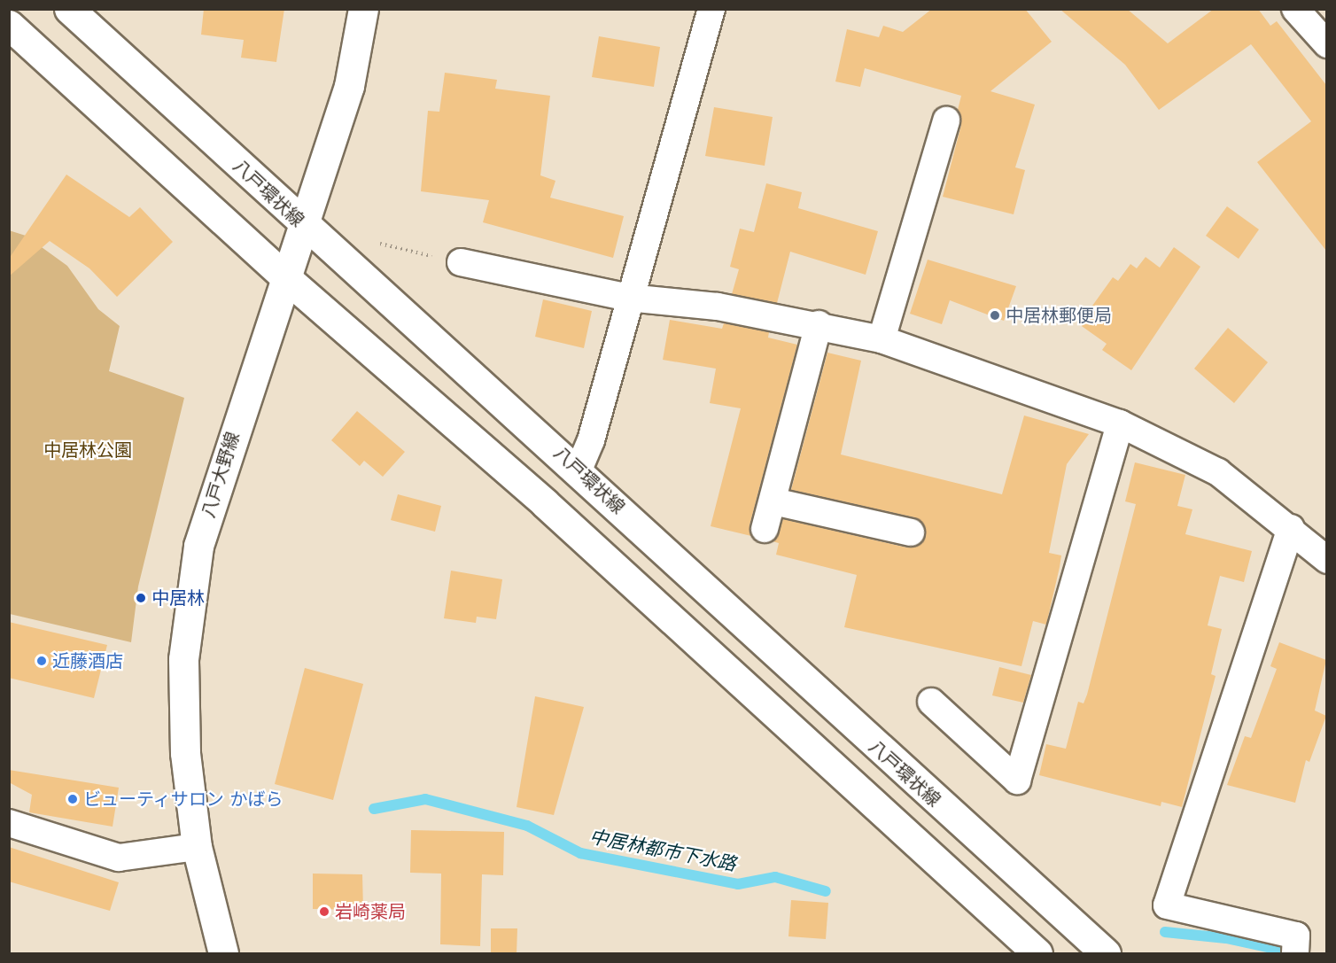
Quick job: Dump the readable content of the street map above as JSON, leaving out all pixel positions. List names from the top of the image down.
{
  "streets": {
    "main road": ["八戸環状線", "八戸大野線"]
  },
  "crossings": [
    ["八戸環状線", "八戸大野線"]
  ],
  "water": ["中居林都市下水路"],
  "parks": ["中居林公園"],
  "places": [
    "中居林郵便局",
    "中居林",
    "近藤酒店",
    "ビューティサロン かばら",
    "岩崎薬局"
  ]
}
